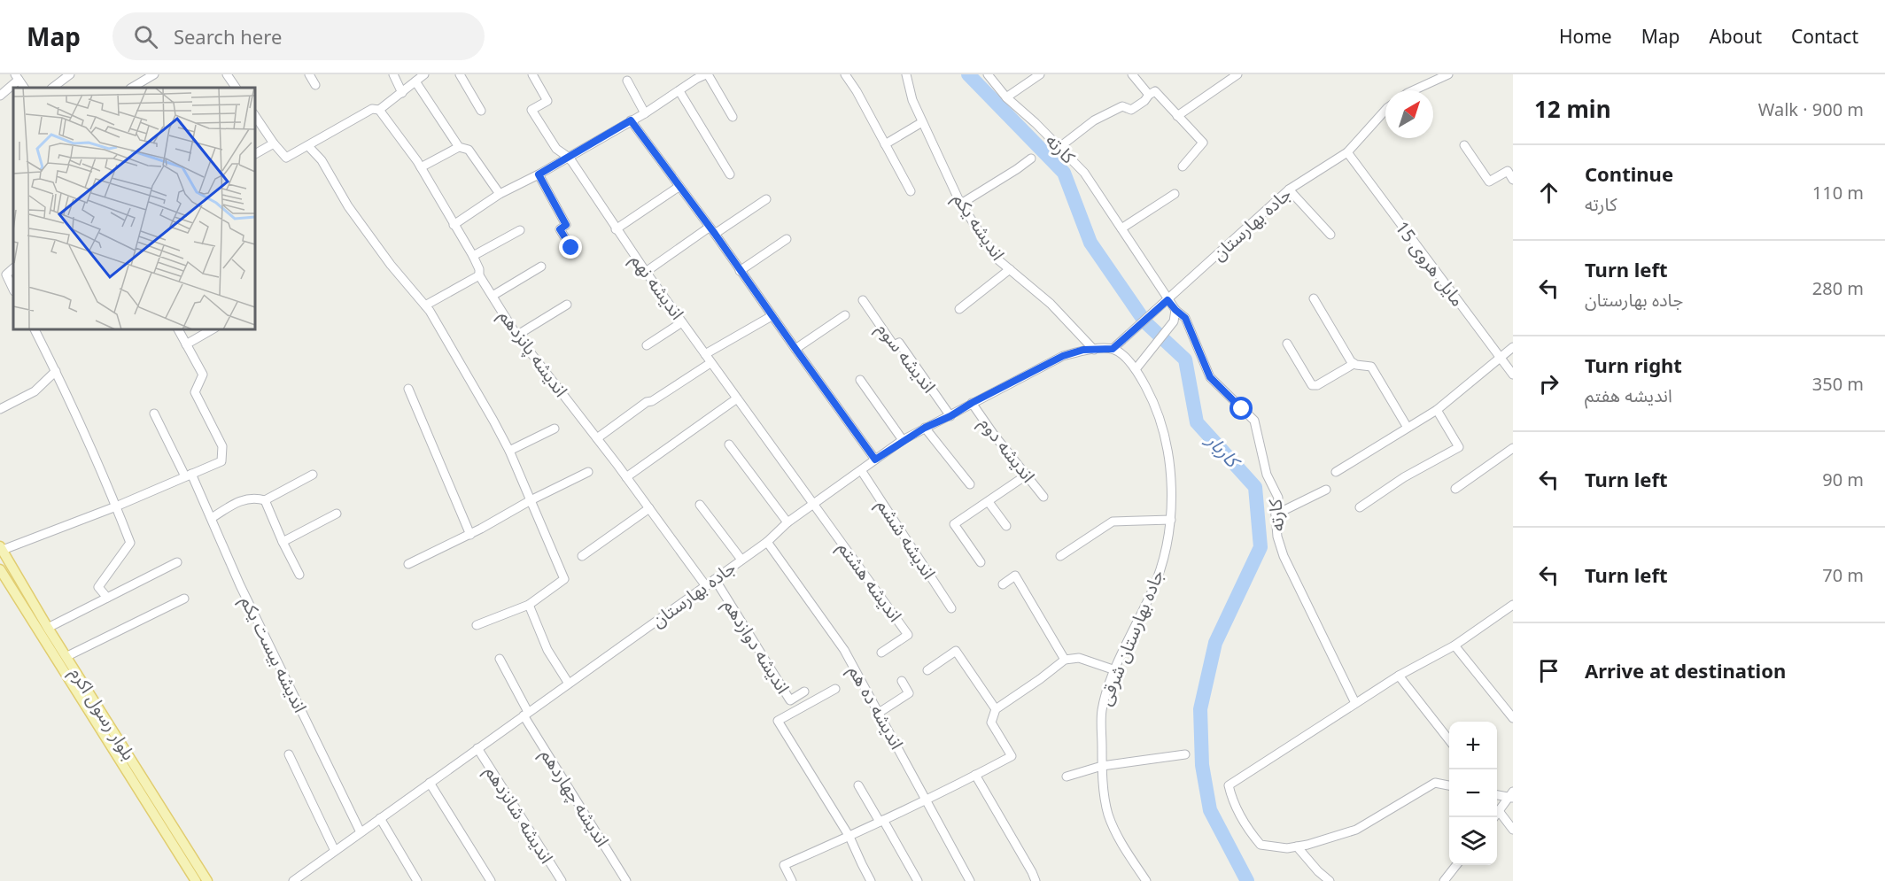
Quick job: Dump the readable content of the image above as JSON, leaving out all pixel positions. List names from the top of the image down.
{
  "streets": {
    "main road": ["بلوار رسول اکرم"],
    "street": [
      "کارته",
      "جاده بهارستان",
      "اندیشه یکم",
      "مایل هروی 15",
      "اندیشه نهم",
      "اندیشه پانزدهم",
      "اندیشه سوم",
      "اندیشه دوم",
      "اندیشه ششم",
      "اندیشه هشتم",
      "جاده بهارستان شرقی",
      "اندیشه دوازدهم",
      "اندیشه بیست یکم",
      "اندیشه ده هم",
      "اندیشه چهاردهم",
      "اندیشه شانزدهم"
    ]
  },
  "crossings": [
    ["کارته", "جاده بهارستان"],
    ["جاده بهارستان", "اندیشه یکم"],
    ["جاده بهارستان", "مایل هروی 15"],
    ["جاده بهارستان", "اندیشه نهم"],
    ["جاده بهارستان", "اندیشه پانزدهم"],
    ["جاده بهارستان", "اندیشه سوم"],
    ["جاده بهارستان", "اندیشه دوم"],
    ["جاده بهارستان", "اندیشه ششم"],
    ["جاده بهارستان", "اندیشه هشتم"],
    ["جاده بهارستان", "جاده بهارستان شرقی"],
    ["جاده بهارستان", "اندیشه دوازدهم"],
    ["جاده بهارستان", "اندیشه بیست یکم"],
    ["جاده بهارستان", "اندیشه ده هم"],
    ["جاده بهارستان", "اندیشه چهاردهم"],
    ["جاده بهارستان", "اندیشه شانزدهم"],
    ["اندیشه نهم", "اندیشه هشتم"]
  ],
  "water": ["کاربار"],
  "north": "top right",
  "page": {
    "header": "Map",
    "search": "Search here",
    "nav": [
      "Home",
      "Map",
      "About",
      "Contact"
    ],
    "heading": ["12 min", "Walk · 900 m"],
    "list": [
      ["Continue", "کارته", "110 m"],
      ["Turn left", "جاده بهارستان", "280 m"],
      ["Turn right", "اندیشه هفتم", "350 m"],
      ["Turn left", "90 m"],
      ["Turn left", "70 m"],
      "Arrive at destination"
    ],
    "map_buttons": ["+", "−"]
  }
}
